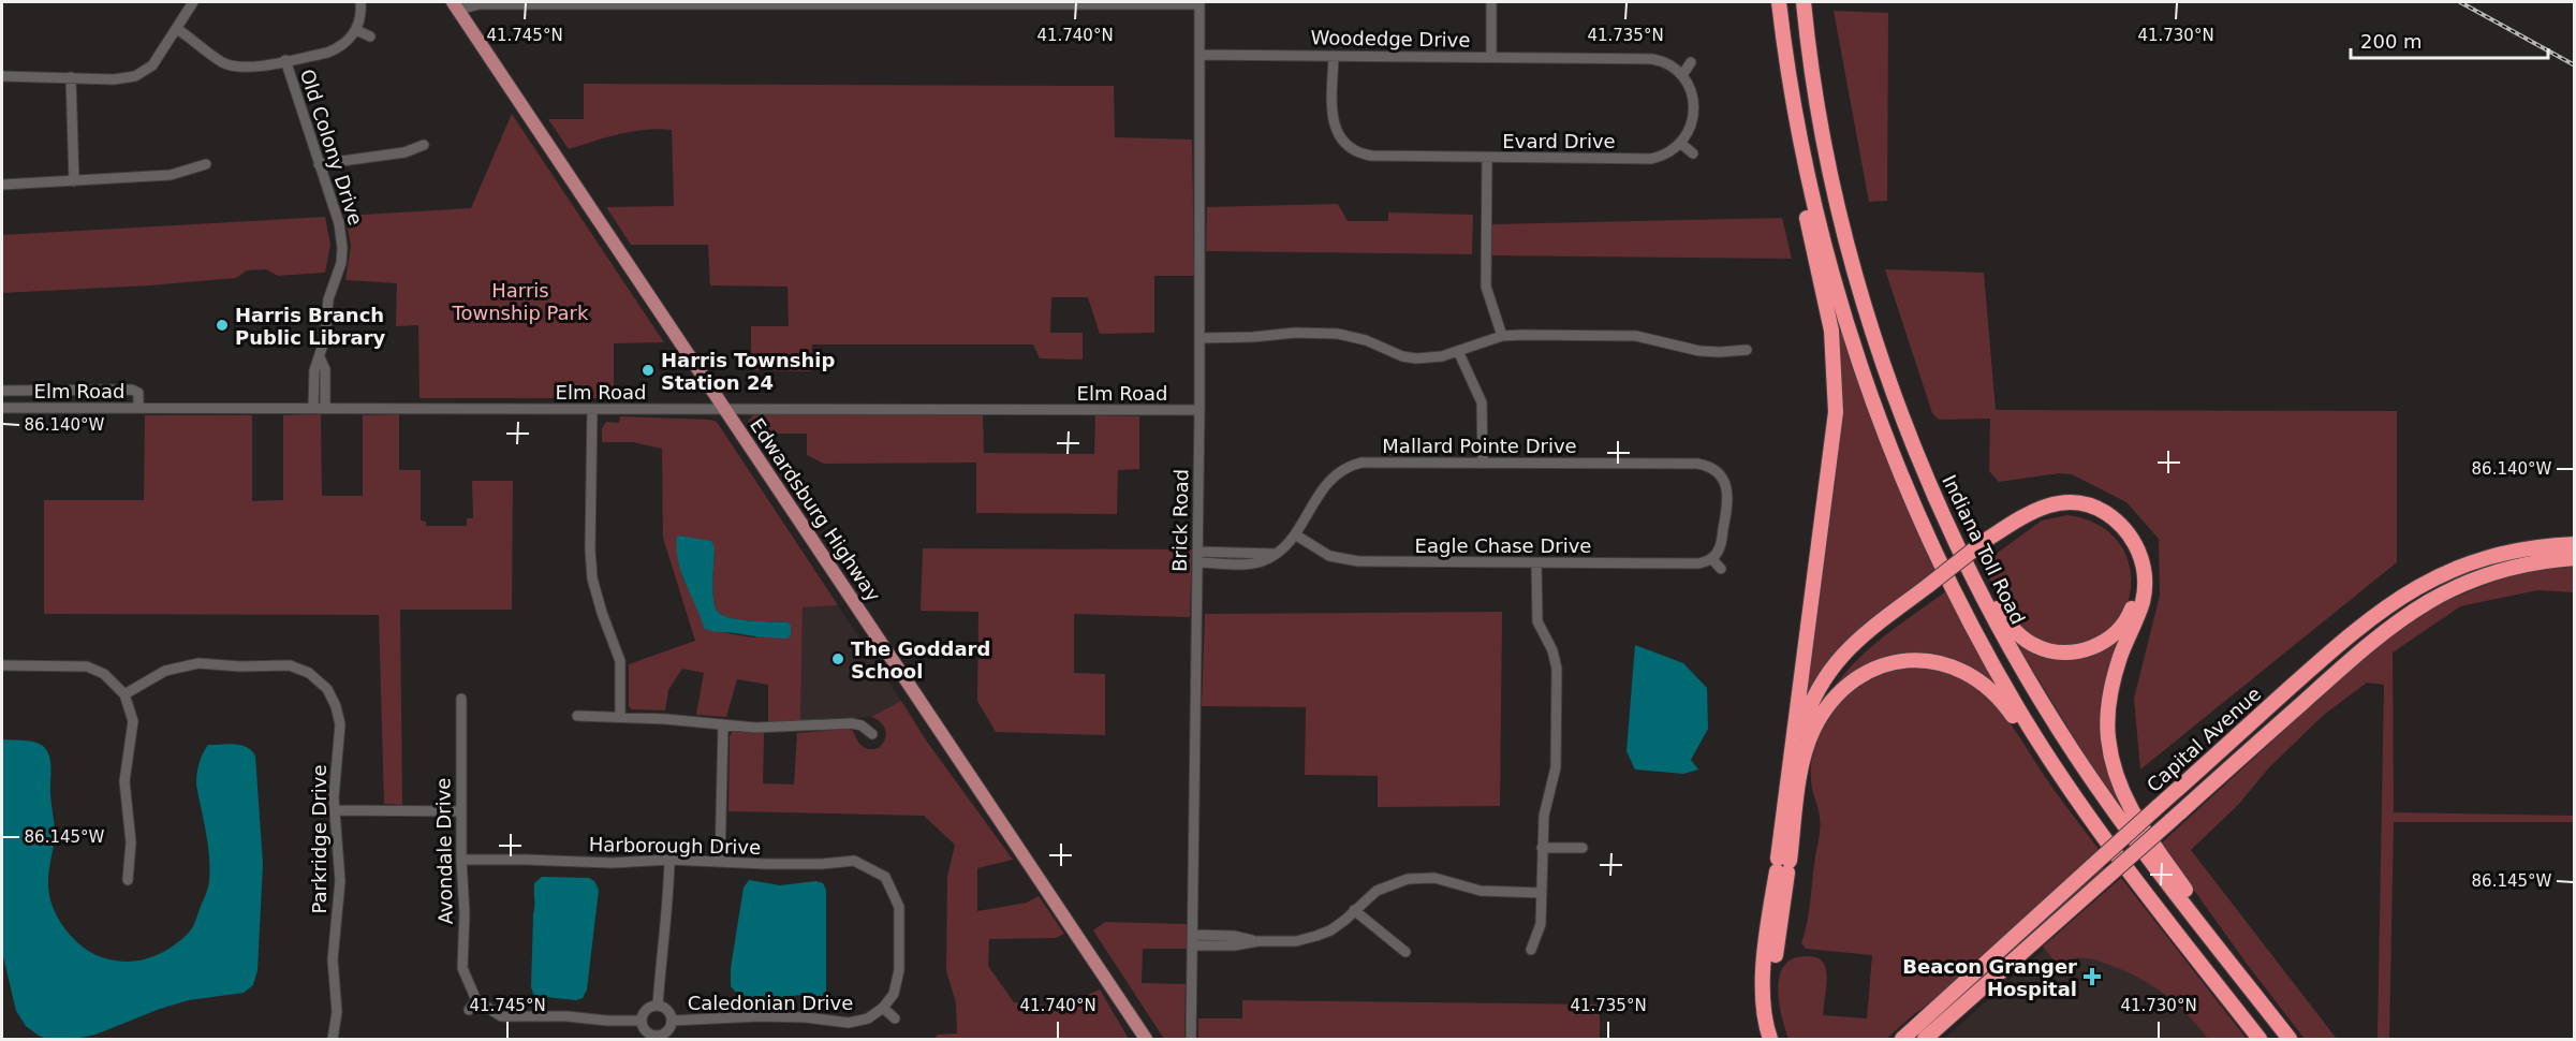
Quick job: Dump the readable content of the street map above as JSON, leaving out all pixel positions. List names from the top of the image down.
{
  "streets": {
    "highway": ["Indiana Toll Road", "Capital Avenue"],
    "main road": ["Edwardsburg Highway"],
    "street": [
      "Woodedge Drive",
      "Evard Drive",
      "Old Colony Drive",
      "Elm Road",
      "Mallard Pointe Drive",
      "Brick Road",
      "Eagle Chase Drive",
      "Parkridge Drive",
      "Harborough Drive",
      "Avondale Drive",
      "Caledonian Drive"
    ]
  },
  "crossings": [
    ["Woodedge Drive", "Evard Drive"],
    ["Woodedge Drive", "Brick Road"],
    ["Old Colony Drive", "Elm Road"],
    ["Elm Road", "Edwardsburg Highway"],
    ["Elm Road", "Brick Road"],
    ["Mallard Pointe Drive", "Brick Road"],
    ["Mallard Pointe Drive", "Eagle Chase Drive"],
    ["Harborough Drive", "Avondale Drive"]
  ],
  "parks": ["Harris Township Park"],
  "places": {
    "other": ["Harris Branch Public Library", "Harris Township Station 24", "The Goddard School"],
    "health": ["Beacon Granger Hospital"]
  },
  "scale_bar": "200 m",
  "coordinates": [
    "41.745°N",
    "41.740°N",
    "41.735°N",
    "41.730°N",
    "86.140°W",
    "86.145°W"
  ]
}
